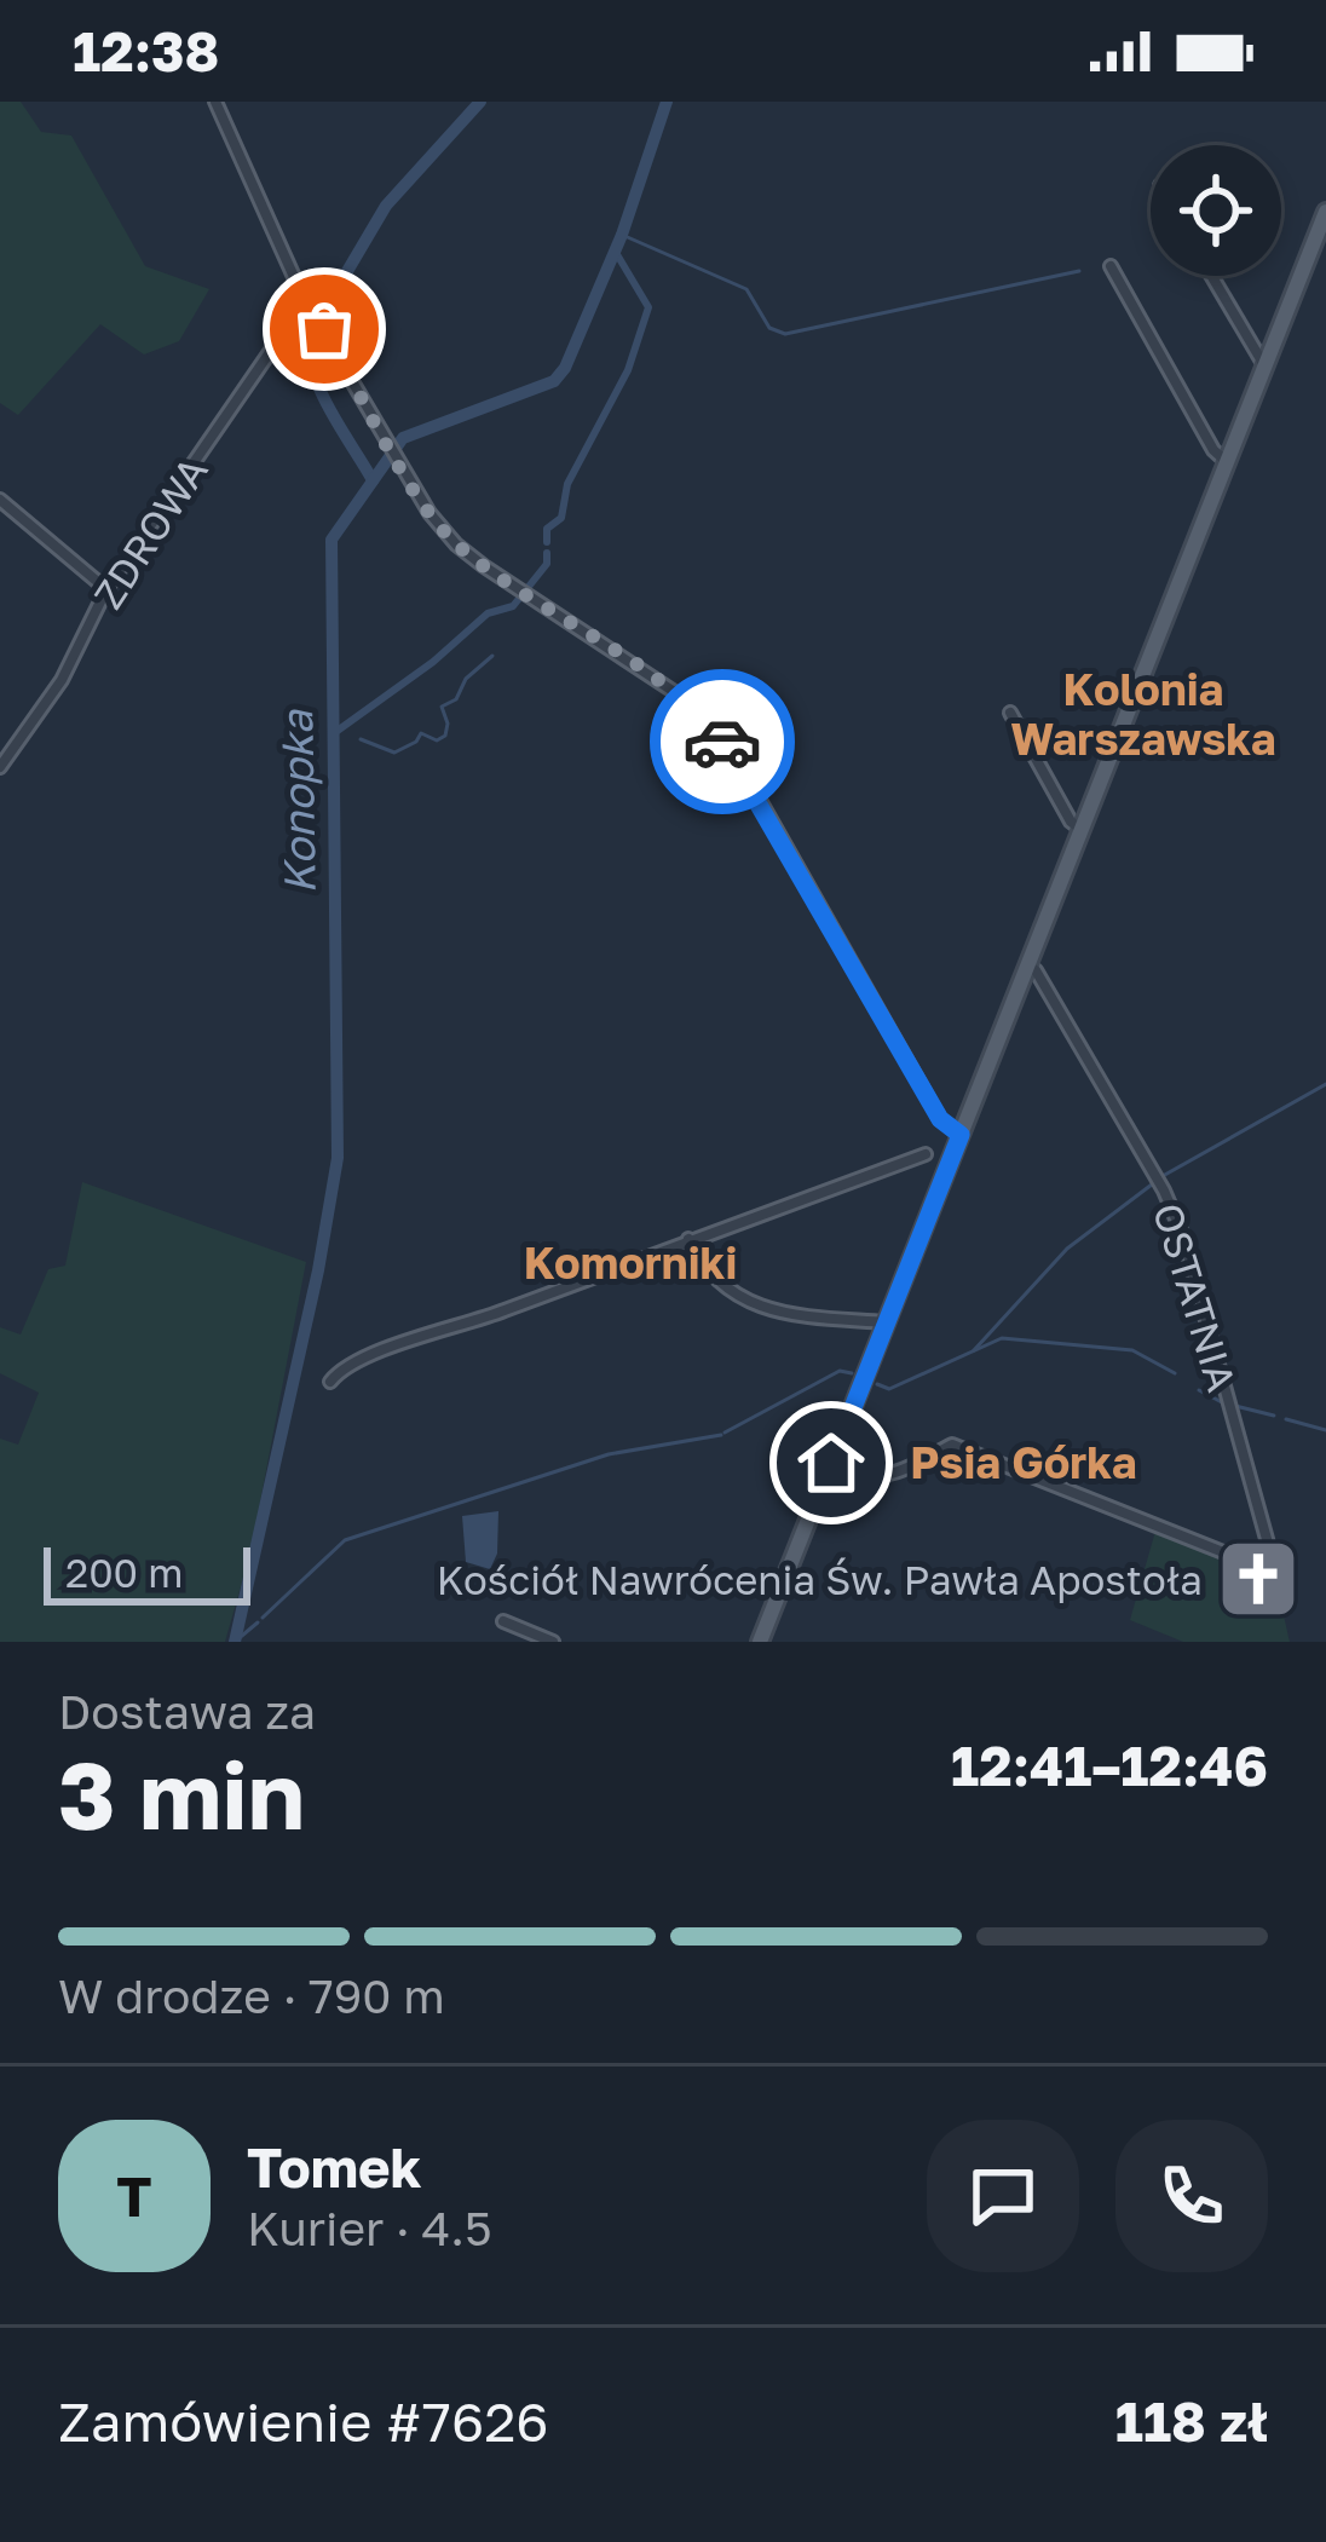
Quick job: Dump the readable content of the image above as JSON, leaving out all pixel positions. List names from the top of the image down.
{
  "streets": {
    "street": ["ZDROWA", "OSTATNIA"]
  },
  "districts": ["Kolonia Warszawska", "Komorniki", "Psia Górka"],
  "water": ["Konopka"],
  "places": {
    "church": ["Kościół Nawrócenia Św. Pawła Apostoła"]
  },
  "scale_bar": "200 m",
  "page": {
    "status": "12:38",
    "scale": "200 m",
    "heading": ["3 min", "Dostawa za", "12:41–12:46"],
    "panel": [
      "Tomek",
      "Kurier · 4.5",
      "Zamówienie #7626",
      "118 zł"
    ],
    "bar": "W drodze · 790 m",
    "round": "T"
  }
}
